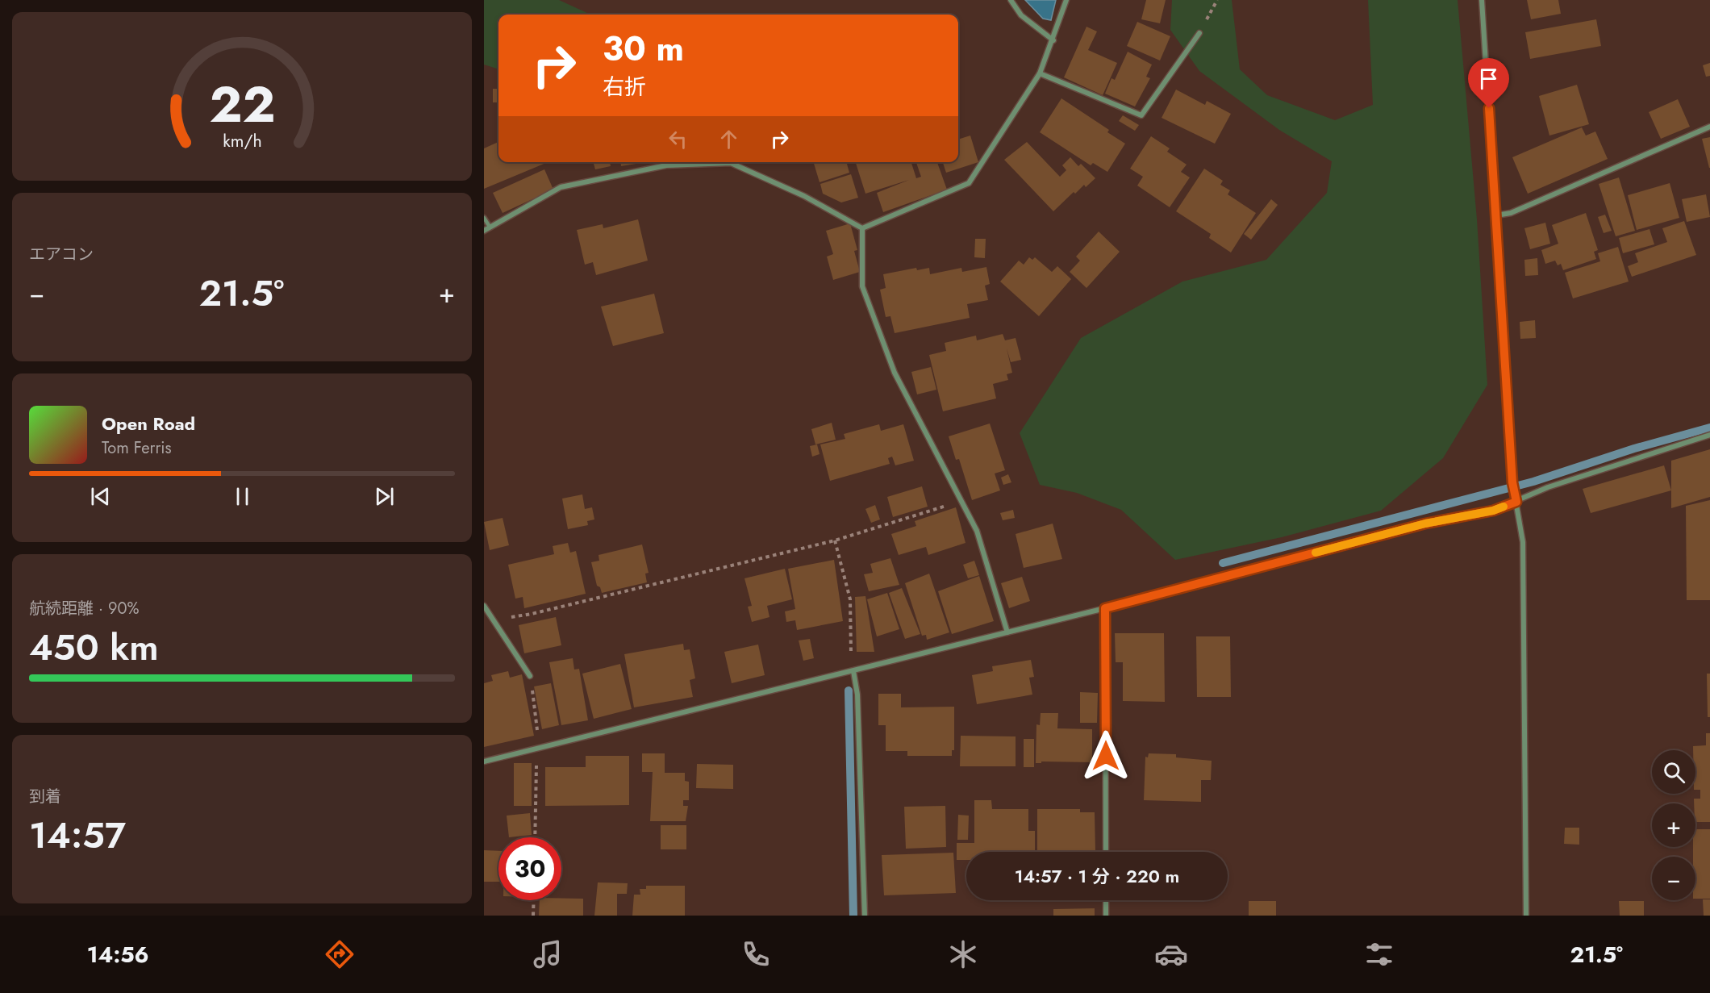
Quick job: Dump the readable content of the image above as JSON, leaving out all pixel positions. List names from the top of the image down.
{
  "page": {
    "turn": ["30 m", "右折"],
    "tile": [
      "エアコン",
      ["航続距離 · 90%", "450 km"],
      ["到着", "14:57"]
    ],
    "heat": ["−", "21.5°", "+"],
    "song": ["Open Road", "Tom Ferris"],
    "map_buttons": ["+", "−"],
    "limit": "30",
    "trip": "14:57 · 1 分 · 220 m",
    "tabs": ["14:56", "21.5°"],
    "gauge": ["22", "km/h"]
  }
}
